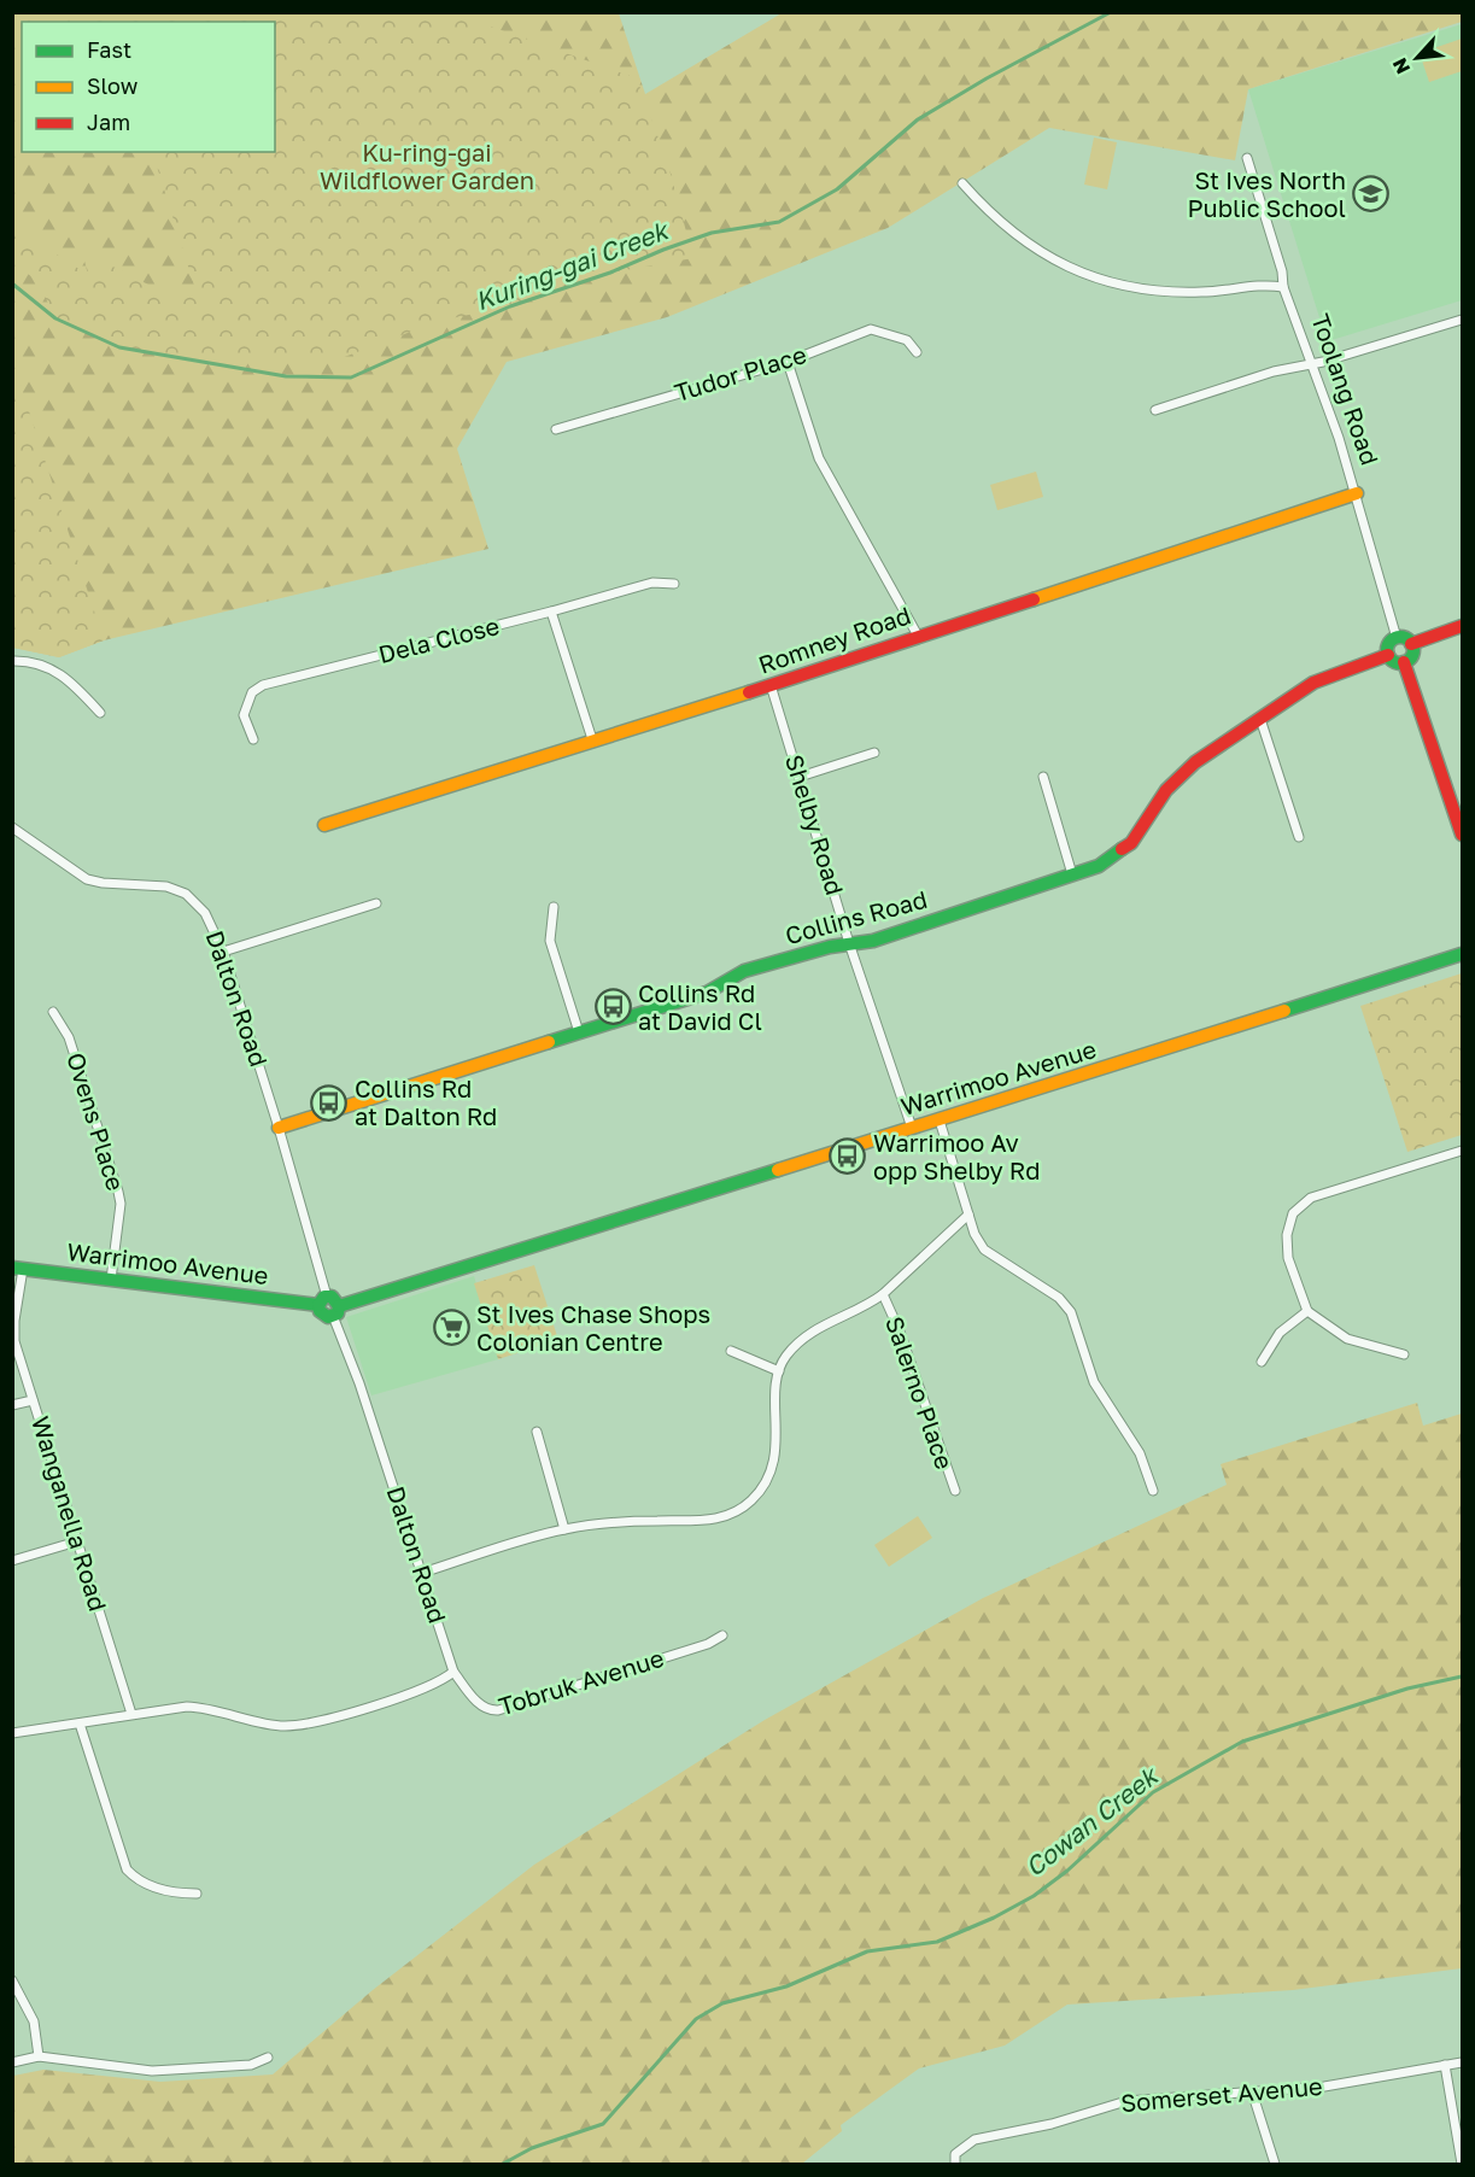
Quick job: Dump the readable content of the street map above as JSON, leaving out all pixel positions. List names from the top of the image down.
{
  "streets": {
    "street": [
      "Tudor Place",
      "Toolang Road",
      "Dela Close",
      "Romney Road",
      "Shelby Road",
      "Collins Road",
      "Dalton Road",
      "Warrimoo Avenue",
      "Ovens Place",
      "Salerno Place",
      "Wanganella Road",
      "Tobruk Avenue",
      "Somerset Avenue"
    ]
  },
  "crossings": [
    ["Toolang Road", "Romney Road"],
    ["Toolang Road", "Collins Road"],
    ["Romney Road", "Shelby Road"],
    ["Shelby Road", "Collins Road"],
    ["Shelby Road", "Warrimoo Avenue"],
    ["Collins Road", "Dalton Road"],
    ["Dalton Road", "Warrimoo Avenue"],
    ["Dalton Road", "Tobruk Avenue"],
    ["Warrimoo Avenue", "Ovens Place"],
    ["Warrimoo Avenue", "Wanganella Road"]
  ],
  "water": ["Kuring-gai Creek", "Cowan Creek"],
  "parks": ["Ku-ring-gai Wildflower Garden"],
  "places": {
    "school or university": ["St Ives North Public School"],
    "bus stop": ["Collins Rd at David Cl", "Collins Rd at Dalton Rd", "Warrimoo Av opp Shelby Rd"],
    "supermarket": ["St Ives Chase Shops Colonian Centre"]
  },
  "legend": ["Fast", "Slow", "Jam"],
  "north": "bottom left"
}
